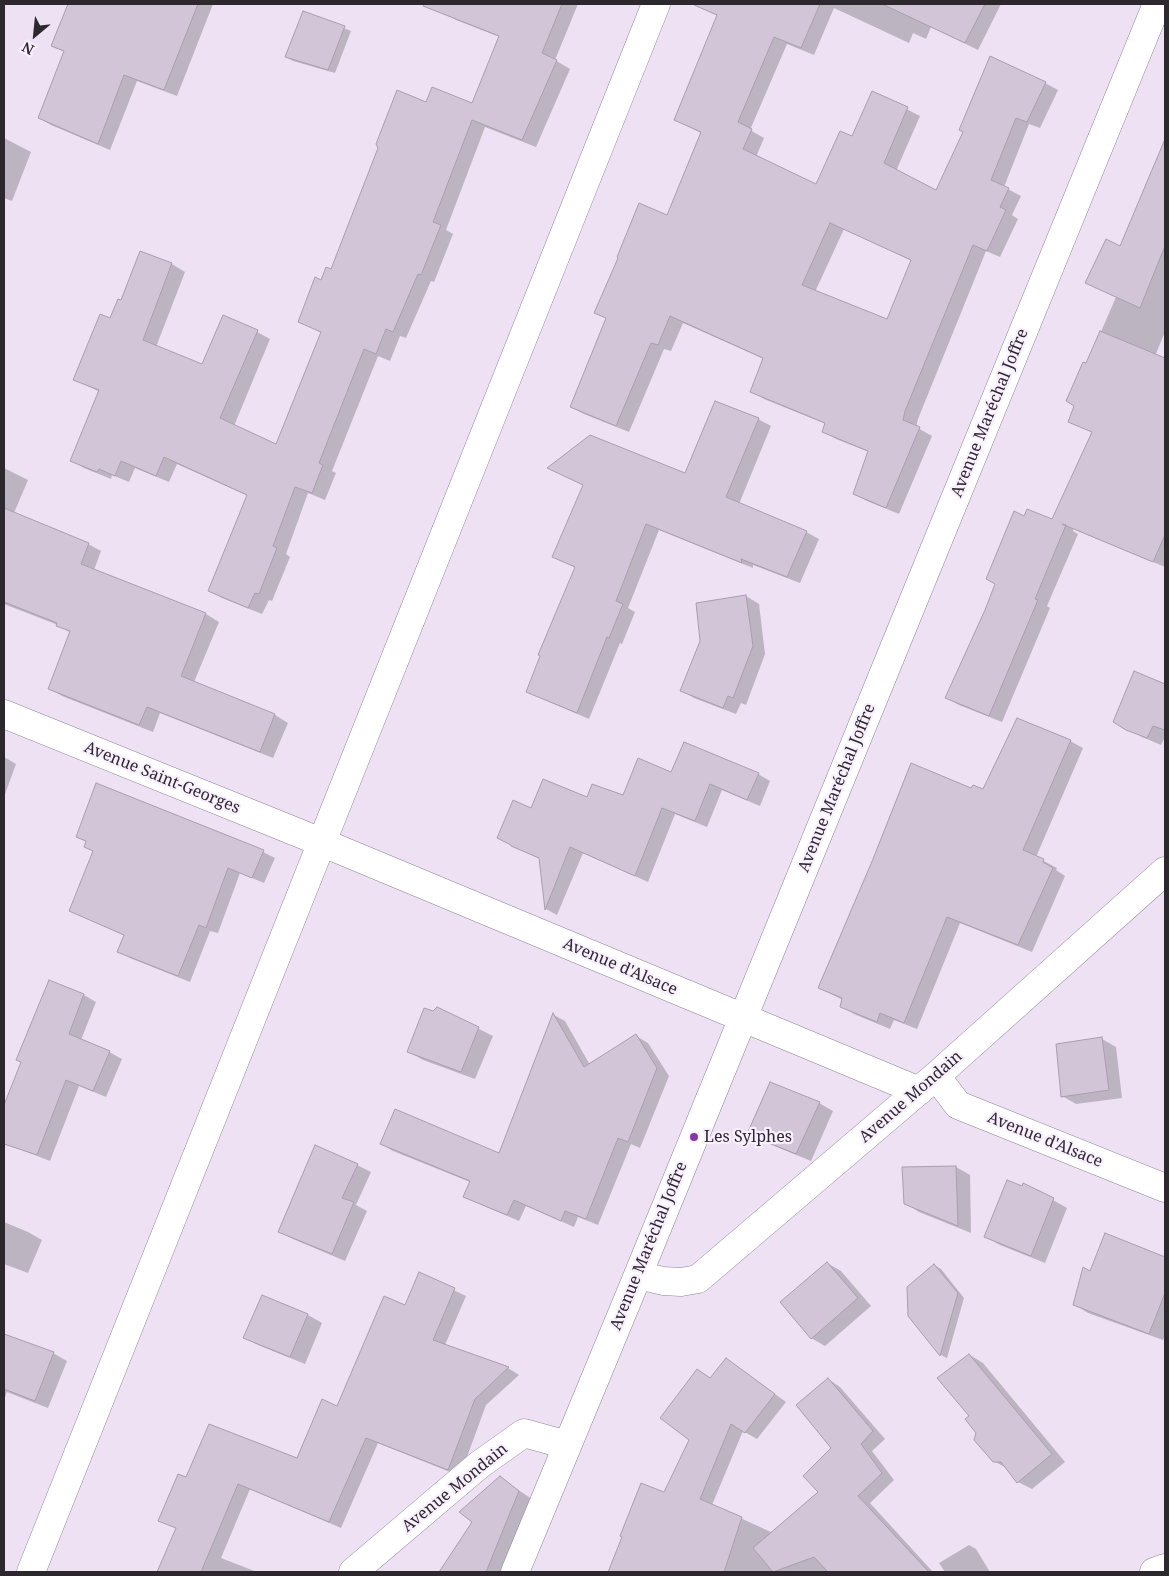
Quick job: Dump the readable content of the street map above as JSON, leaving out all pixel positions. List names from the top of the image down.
{
  "streets": {
    "street": [
      "Avenue Maréchal Joffre",
      "Avenue Saint-Georges",
      "Avenue d'Alsace",
      "Avenue Mondain"
    ]
  },
  "crossings": [
    ["Avenue Maréchal Joffre", "Avenue d'Alsace"],
    ["Avenue Maréchal Joffre", "Avenue Mondain"],
    ["Avenue Saint-Georges", "Avenue d'Alsace"],
    ["Avenue d'Alsace", "Avenue Mondain"]
  ],
  "places": ["Les Sylphes"],
  "north": "bottom left"
}
